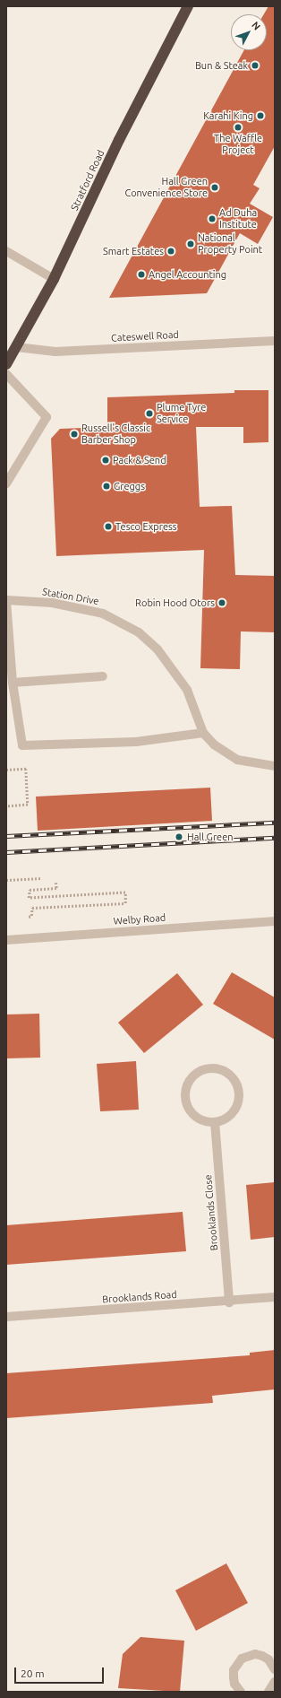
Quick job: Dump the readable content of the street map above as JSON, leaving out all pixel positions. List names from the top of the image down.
{
  "streets": {
    "highway": ["Stratford Road"],
    "street": [
      "Cateswell Road",
      "Station Drive",
      "Welby Road",
      "Brooklands Close",
      "Brooklands Road"
    ]
  },
  "crossings": [
    ["Stratford Road", "Cateswell Road"],
    ["Brooklands Close", "Brooklands Road"]
  ],
  "places": [
    "Bun & Steak",
    "Karahi King",
    "The Waffle Project",
    "Hall Green Convenience Store",
    "Ad Duha Institute",
    "National Property Point",
    "Smart Estates",
    "Angel Accounting",
    "Plume Tyre Service",
    "Russell's Classic Barber Shop",
    "Pack & Send",
    "Greggs",
    "Tesco Express",
    "Robin Hood Otors",
    "Hall Green"
  ],
  "scale_bar": "20 m",
  "north": "top right"
}
